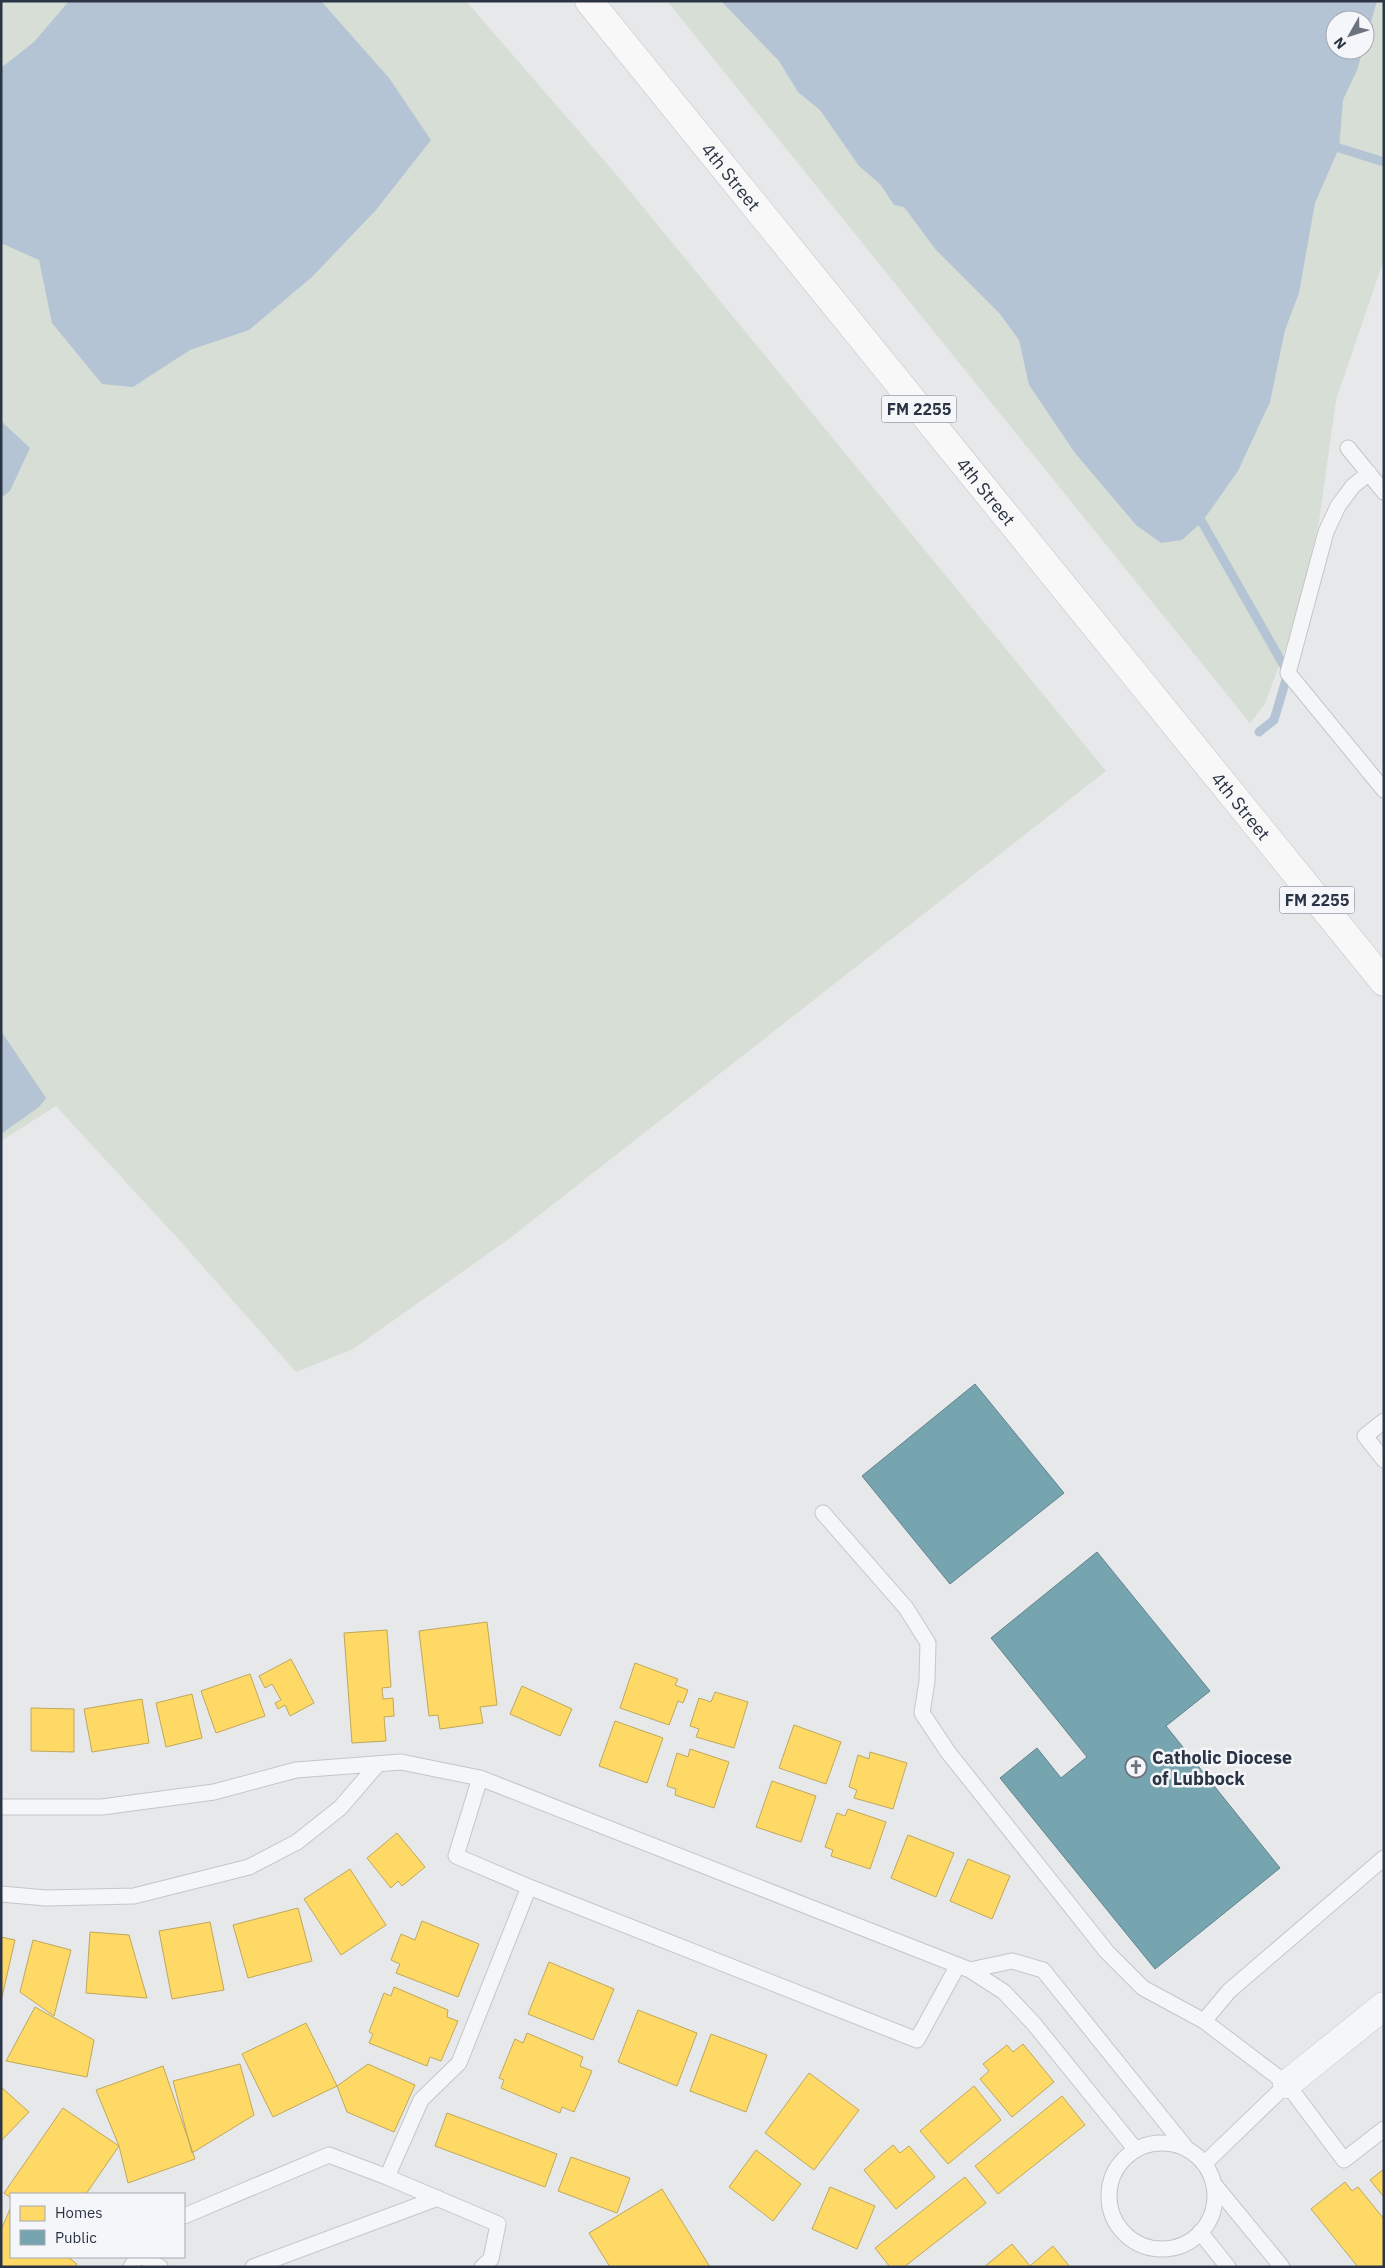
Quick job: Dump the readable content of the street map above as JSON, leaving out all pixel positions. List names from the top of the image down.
{
  "streets": {
    "main road": ["4th Street", "FM 2255"]
  },
  "places": {
    "church": ["Catholic Diocese of Lubbock"]
  },
  "legend": ["Homes", "Public"],
  "north": "bottom left"
}
